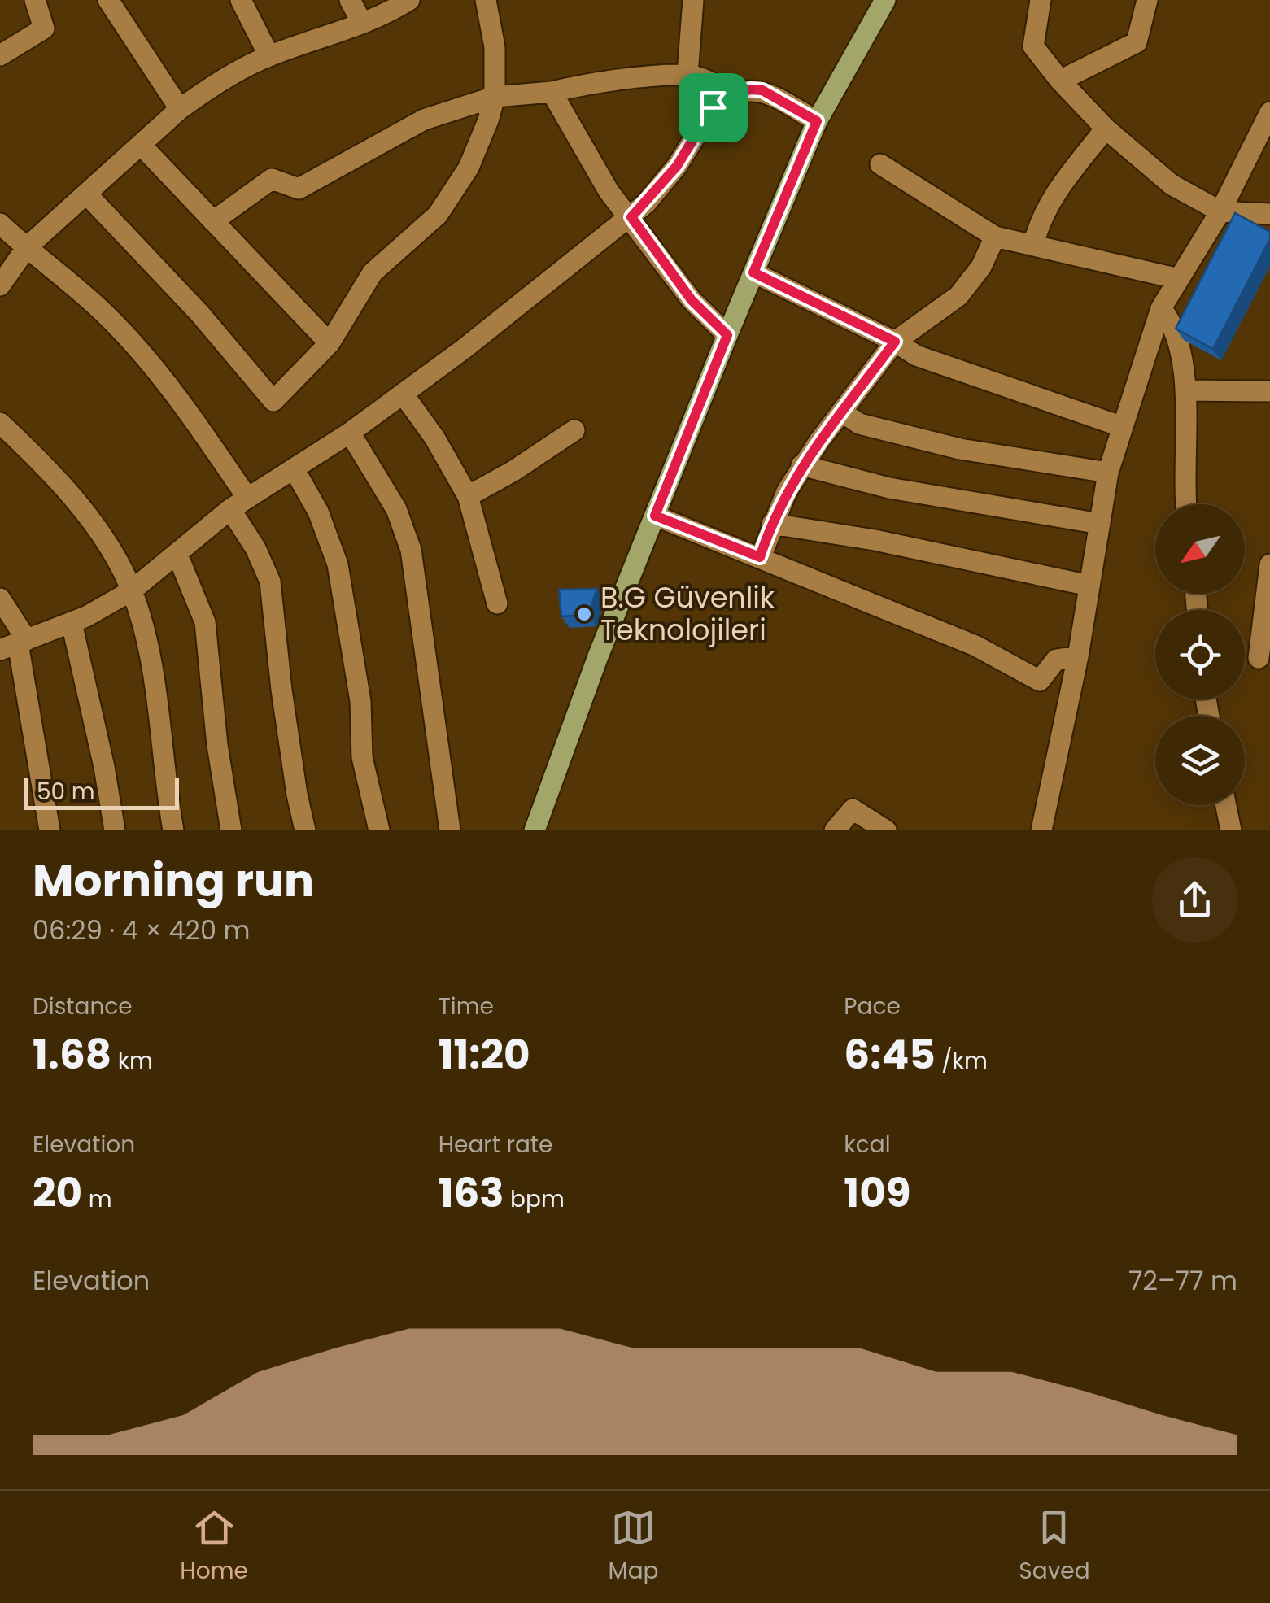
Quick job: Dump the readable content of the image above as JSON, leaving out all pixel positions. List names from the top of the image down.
{
  "places": ["B.G Güvenlik Teknolojileri"],
  "scale_bar": "50 m",
  "north": "bottom left",
  "page": {
    "scale": "50 m",
    "heading": ["Morning run", "06:29 · 4 × 420 m"],
    "stats": [
      ["Distance", "1.68 km"],
      ["Time", "11:20"],
      ["Pace", "6:45 /km"],
      ["Elevation", "20 m"],
      ["Heart rate", "163 bpm"],
      ["kcal", "109"]
    ],
    "chart": ["Elevation", "72–77 m"],
    "tabs": ["Home", "Map", "Saved"]
  }
}
